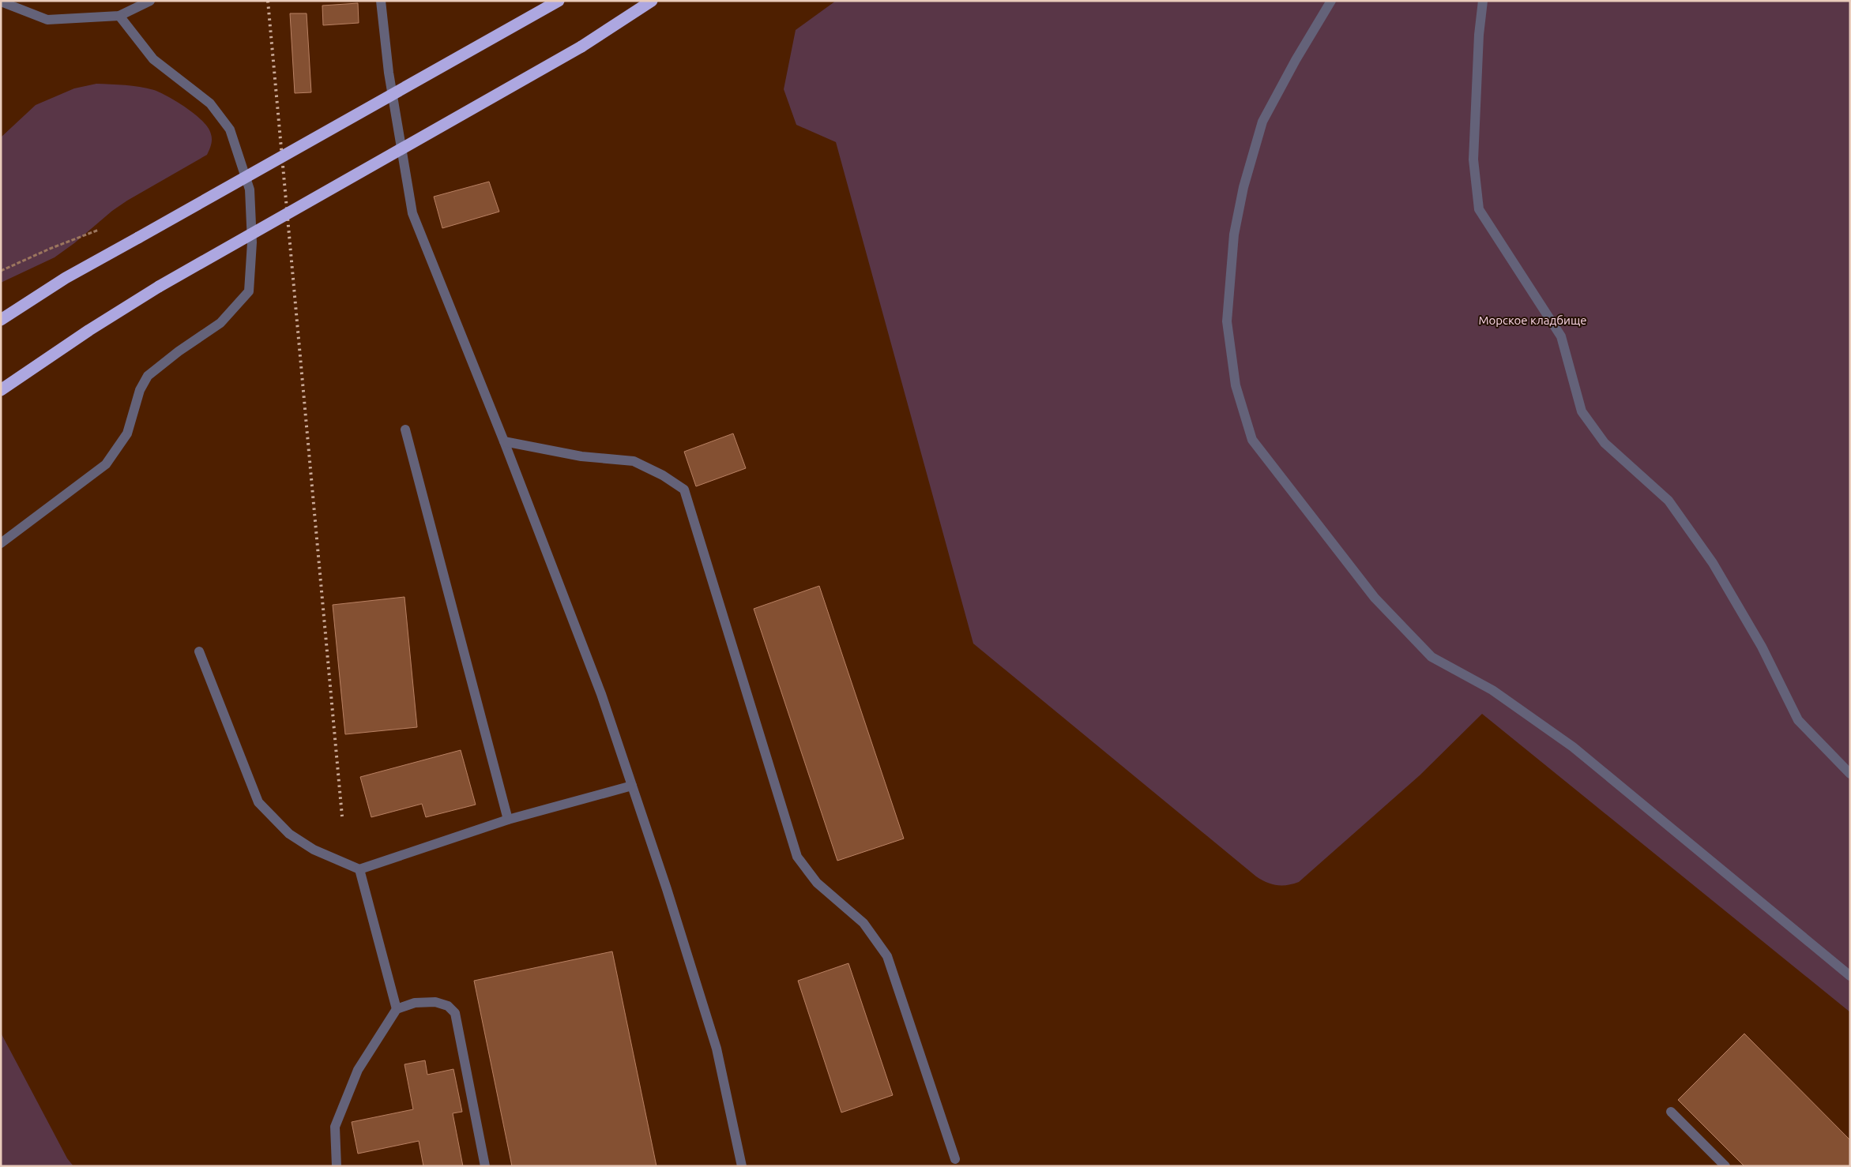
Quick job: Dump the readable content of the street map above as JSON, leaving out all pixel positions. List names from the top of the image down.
{
  "parks": ["Морское кладбище"]
}
